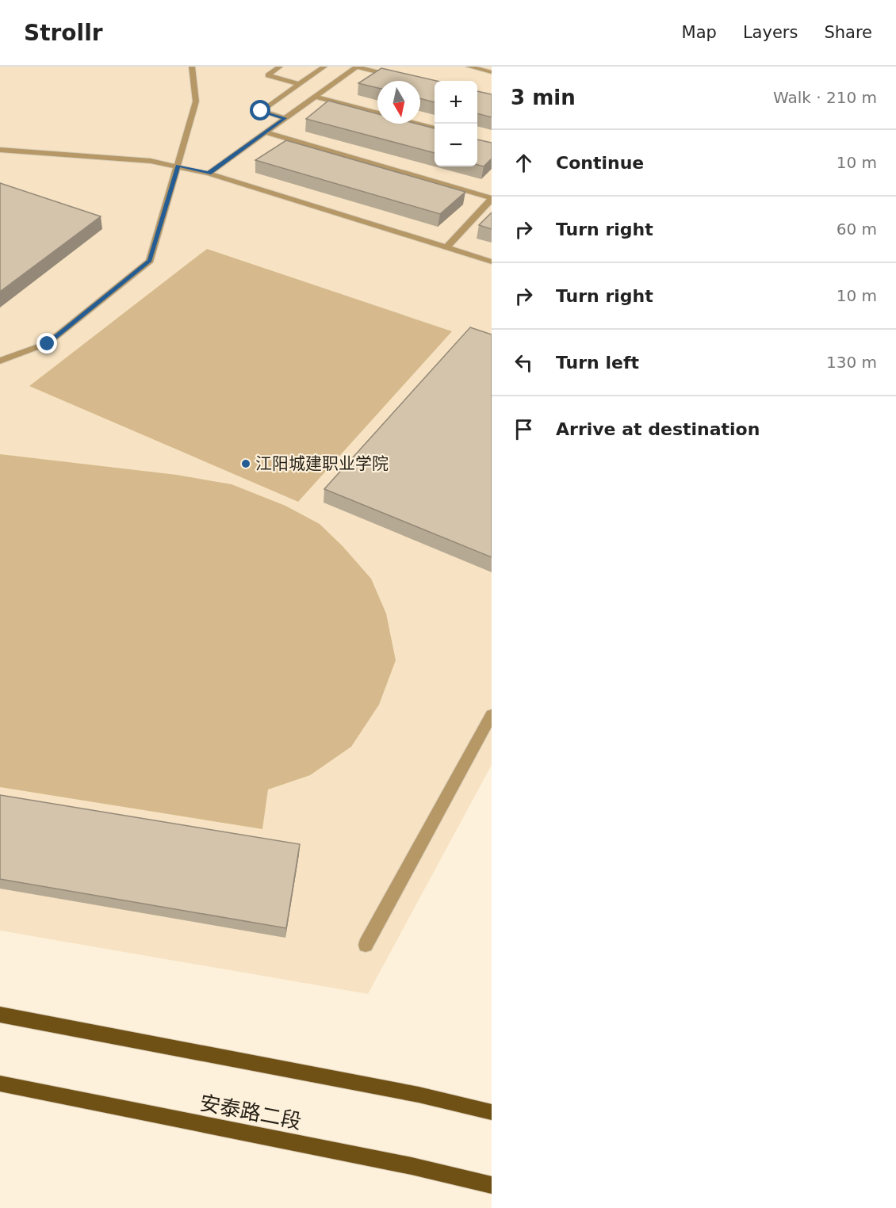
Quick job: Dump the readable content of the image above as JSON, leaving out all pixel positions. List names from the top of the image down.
{
  "streets": {
    "main road": ["安泰路二段"]
  },
  "places": ["江阳城建职业学院"],
  "north": "bottom",
  "page": {
    "header": "Strollr",
    "nav": ["Map", "Layers", "Share"],
    "heading": ["3 min", "Walk · 210 m"],
    "map_buttons": ["+", "−"],
    "list": [
      ["Continue", "10 m"],
      ["Turn right", "60 m"],
      ["Turn right", "10 m"],
      ["Turn left", "130 m"],
      "Arrive at destination"
    ]
  }
}
